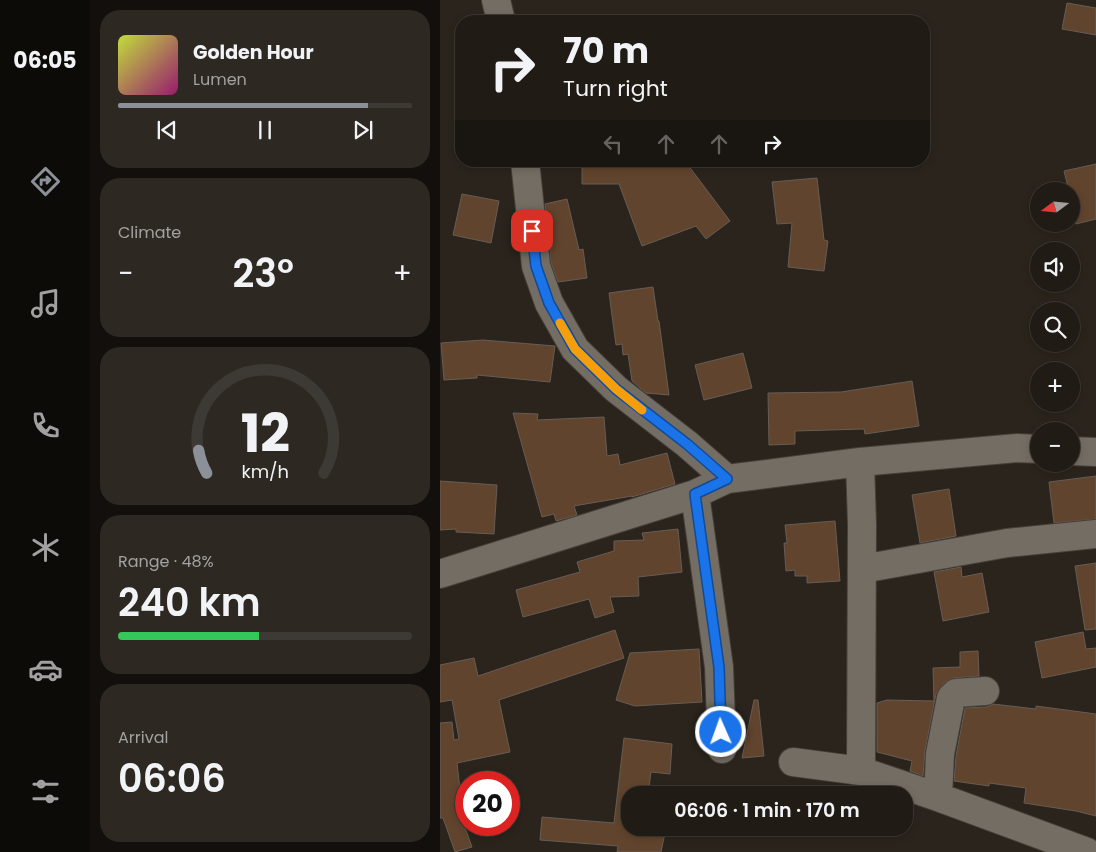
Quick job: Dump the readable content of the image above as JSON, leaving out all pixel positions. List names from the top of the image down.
{
  "north": "left",
  "page": {
    "tabs": "06:05",
    "turn": ["70 m", "Turn right"],
    "song": ["Golden Hour", "Lumen"],
    "tile": [
      "Climate",
      ["Range · 48%", "240 km"],
      ["Arrival", "06:06"]
    ],
    "map_buttons": ["+", "−"],
    "heat": ["−", "23°", "+"],
    "limit": "20",
    "trip": "06:06 · 1 min · 170 m",
    "gauge": ["12", "km/h"]
  }
}
